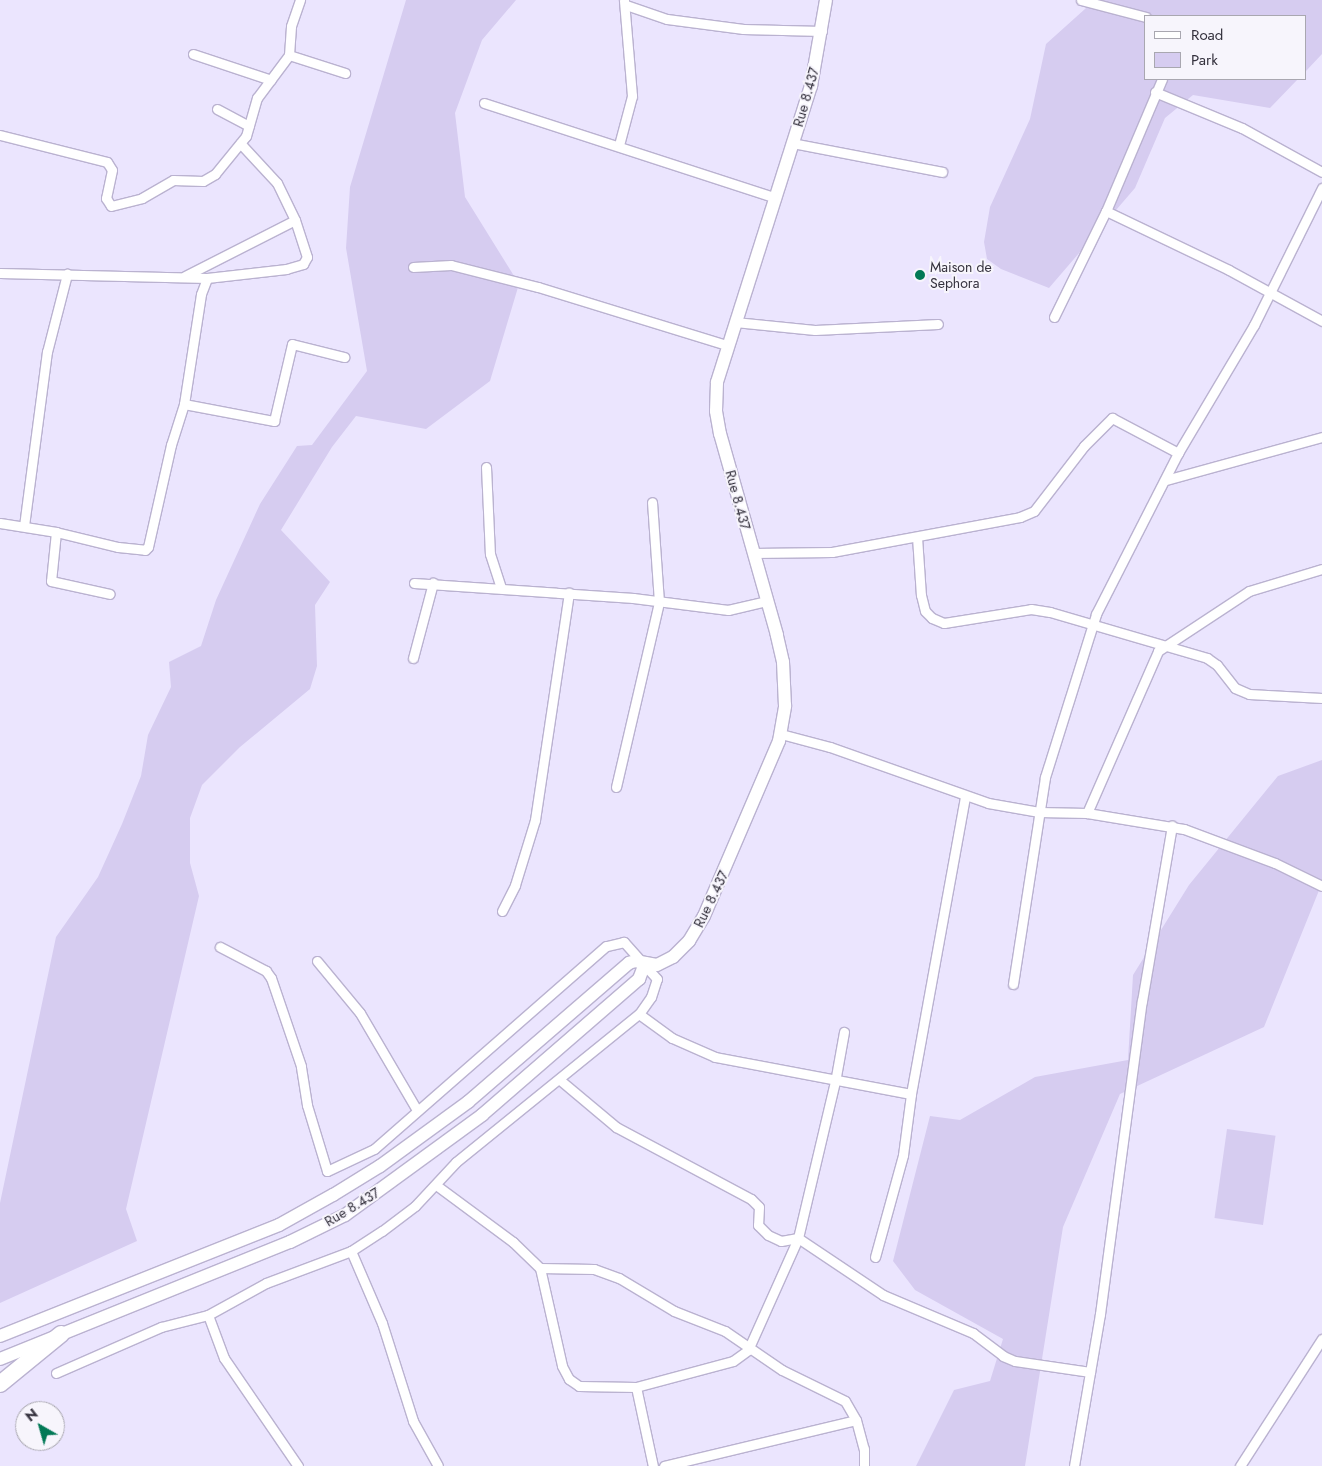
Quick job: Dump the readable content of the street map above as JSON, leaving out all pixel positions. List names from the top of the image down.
{
  "streets": {
    "main road": ["Rue 8.437"]
  },
  "places": ["Maison de Sephora"],
  "legend": ["Road", "Park"],
  "north": "top left"
}
